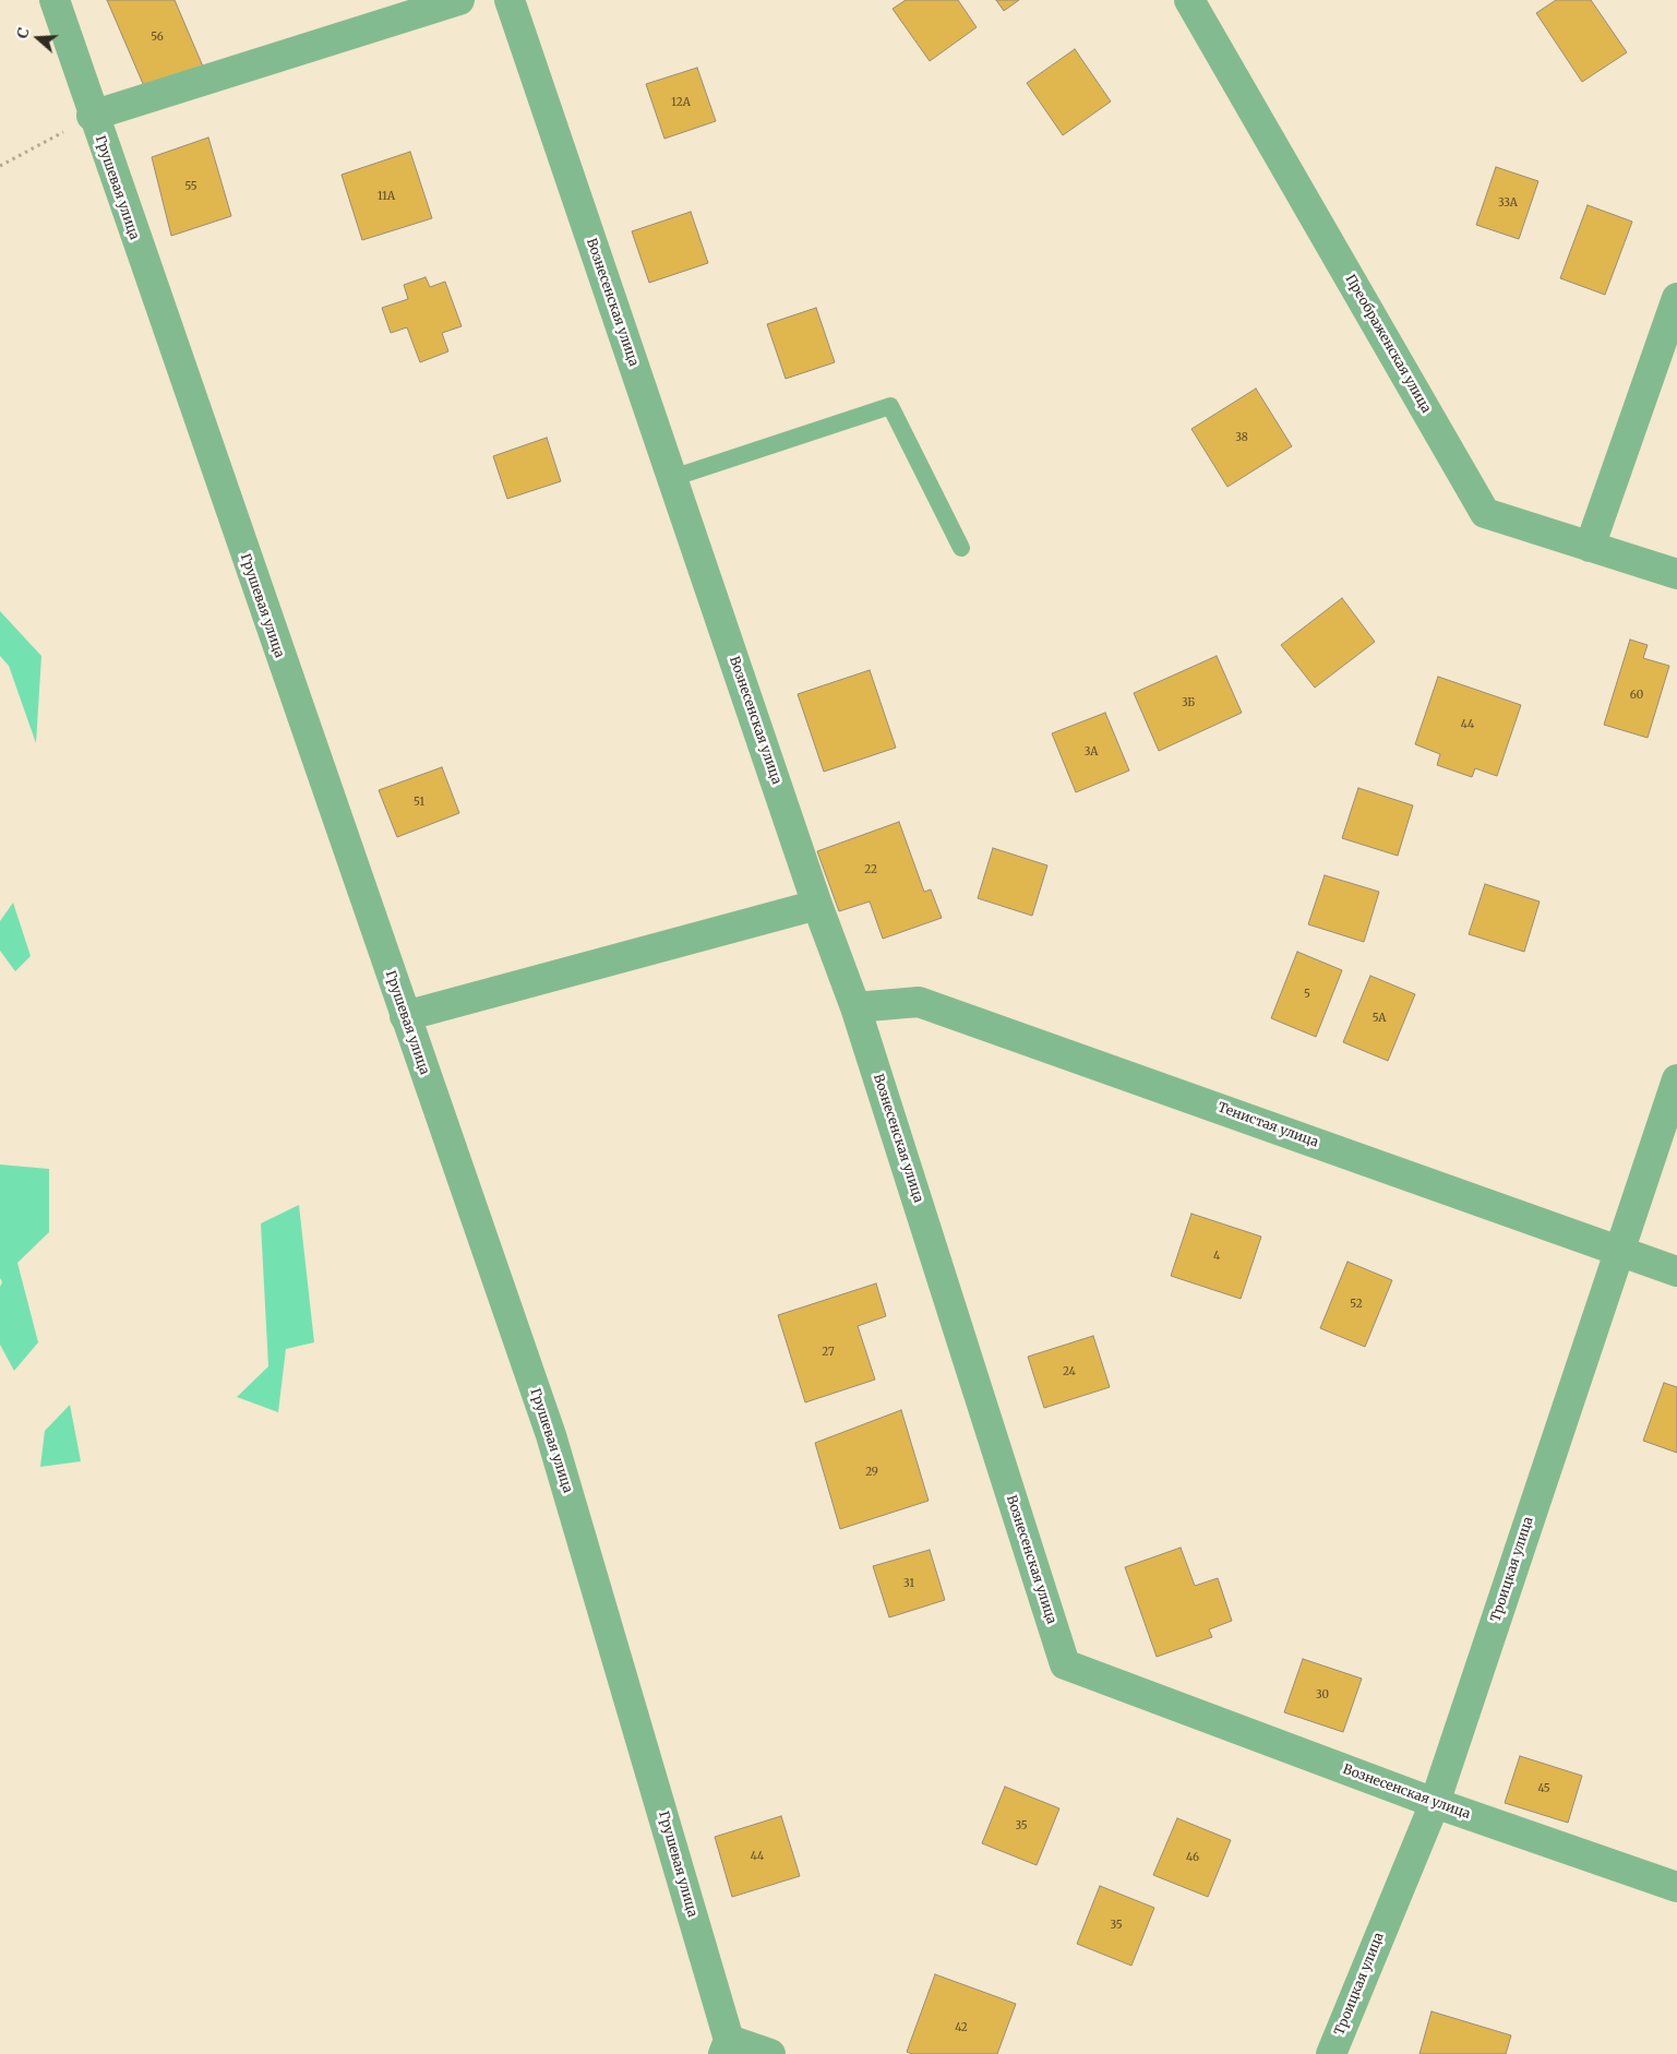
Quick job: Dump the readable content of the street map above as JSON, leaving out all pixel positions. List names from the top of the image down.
{
  "streets": {
    "street": [
      "Грушевая улица",
      "Вознесенская улица",
      "Преображенская улица",
      "Тенистая улица",
      "Троицкая улица"
    ]
  },
  "crossings": [
    ["Вознесенская улица", "Тенистая улица"],
    ["Вознесенская улица", "Троицкая улица"],
    ["Тенистая улица", "Троицкая улица"]
  ],
  "house_numbers": [
    "56",
    "12А",
    "55",
    "11А",
    "33А",
    "38",
    "60",
    "3Б",
    "44",
    "3А",
    "51",
    "22",
    "5",
    "5А",
    "4",
    "52",
    "27",
    "24",
    "29",
    "31",
    "30",
    "45",
    "35",
    "44",
    "46",
    "35",
    "42"
  ],
  "north": "left"
}
